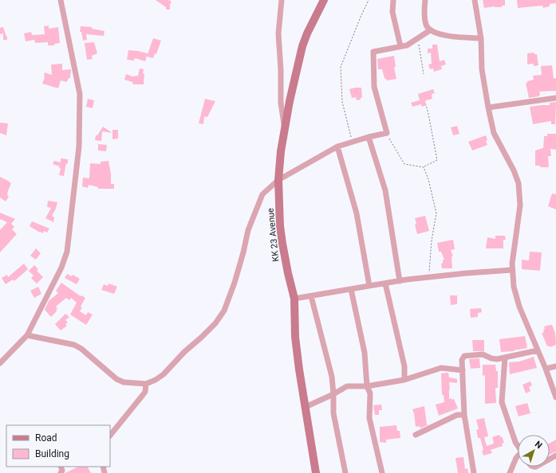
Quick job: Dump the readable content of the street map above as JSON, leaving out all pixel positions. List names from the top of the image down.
{
  "streets": {
    "main road": ["KK 23 Avenue"]
  },
  "legend": ["Road", "Building"],
  "north": "top right"
}
